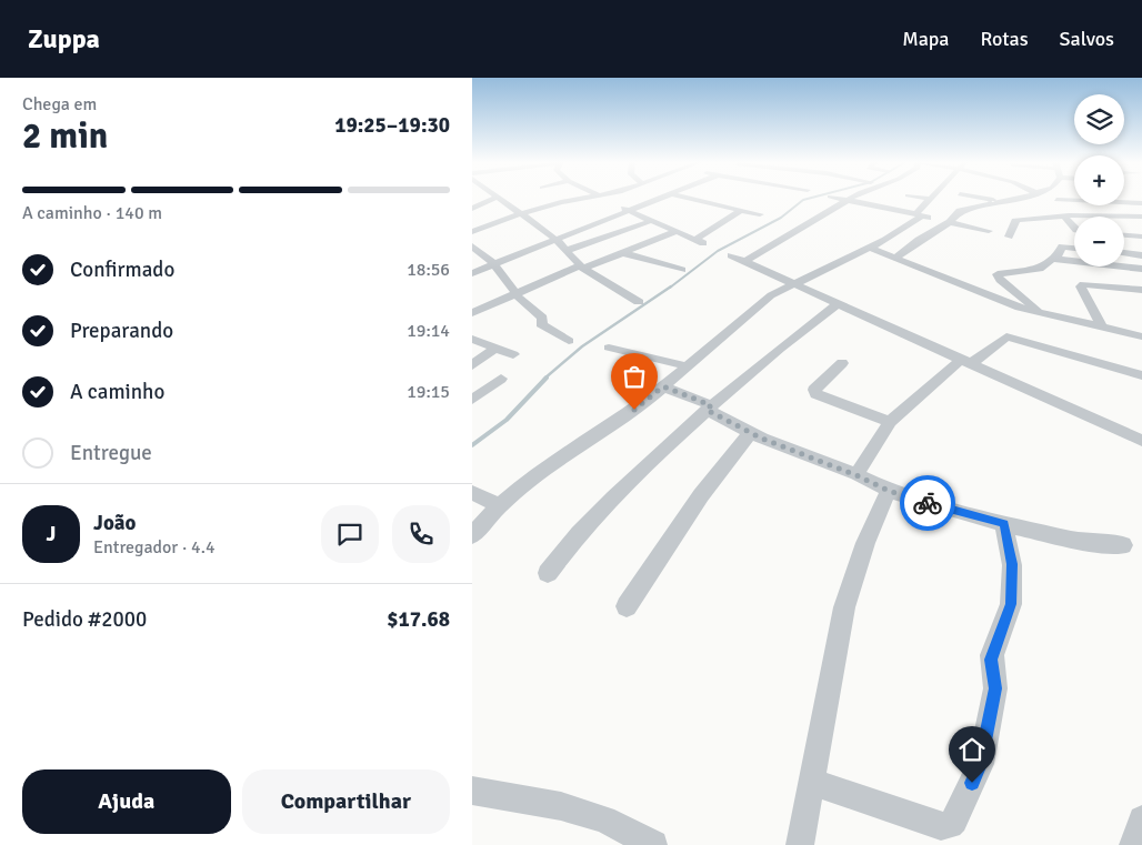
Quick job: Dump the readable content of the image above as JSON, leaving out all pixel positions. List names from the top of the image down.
{
  "page": {
    "header": "Zuppa",
    "nav": ["Mapa", "Rotas", "Salvos"],
    "heading": ["2 min", "Chega em", "19:25–19:30"],
    "panel": [
      "João",
      "Entregador · 4.4",
      "Pedido #2000",
      "$17.68"
    ],
    "map_buttons": ["+", "−"],
    "bar": "A caminho · 140 m",
    "list": [
      ["Confirmado", "18:56"],
      ["Preparando", "19:14"],
      ["A caminho", "19:15"],
      "Entregue"
    ],
    "round": "J",
    "buttons": ["Ajuda", "Compartilhar"]
  }
}
